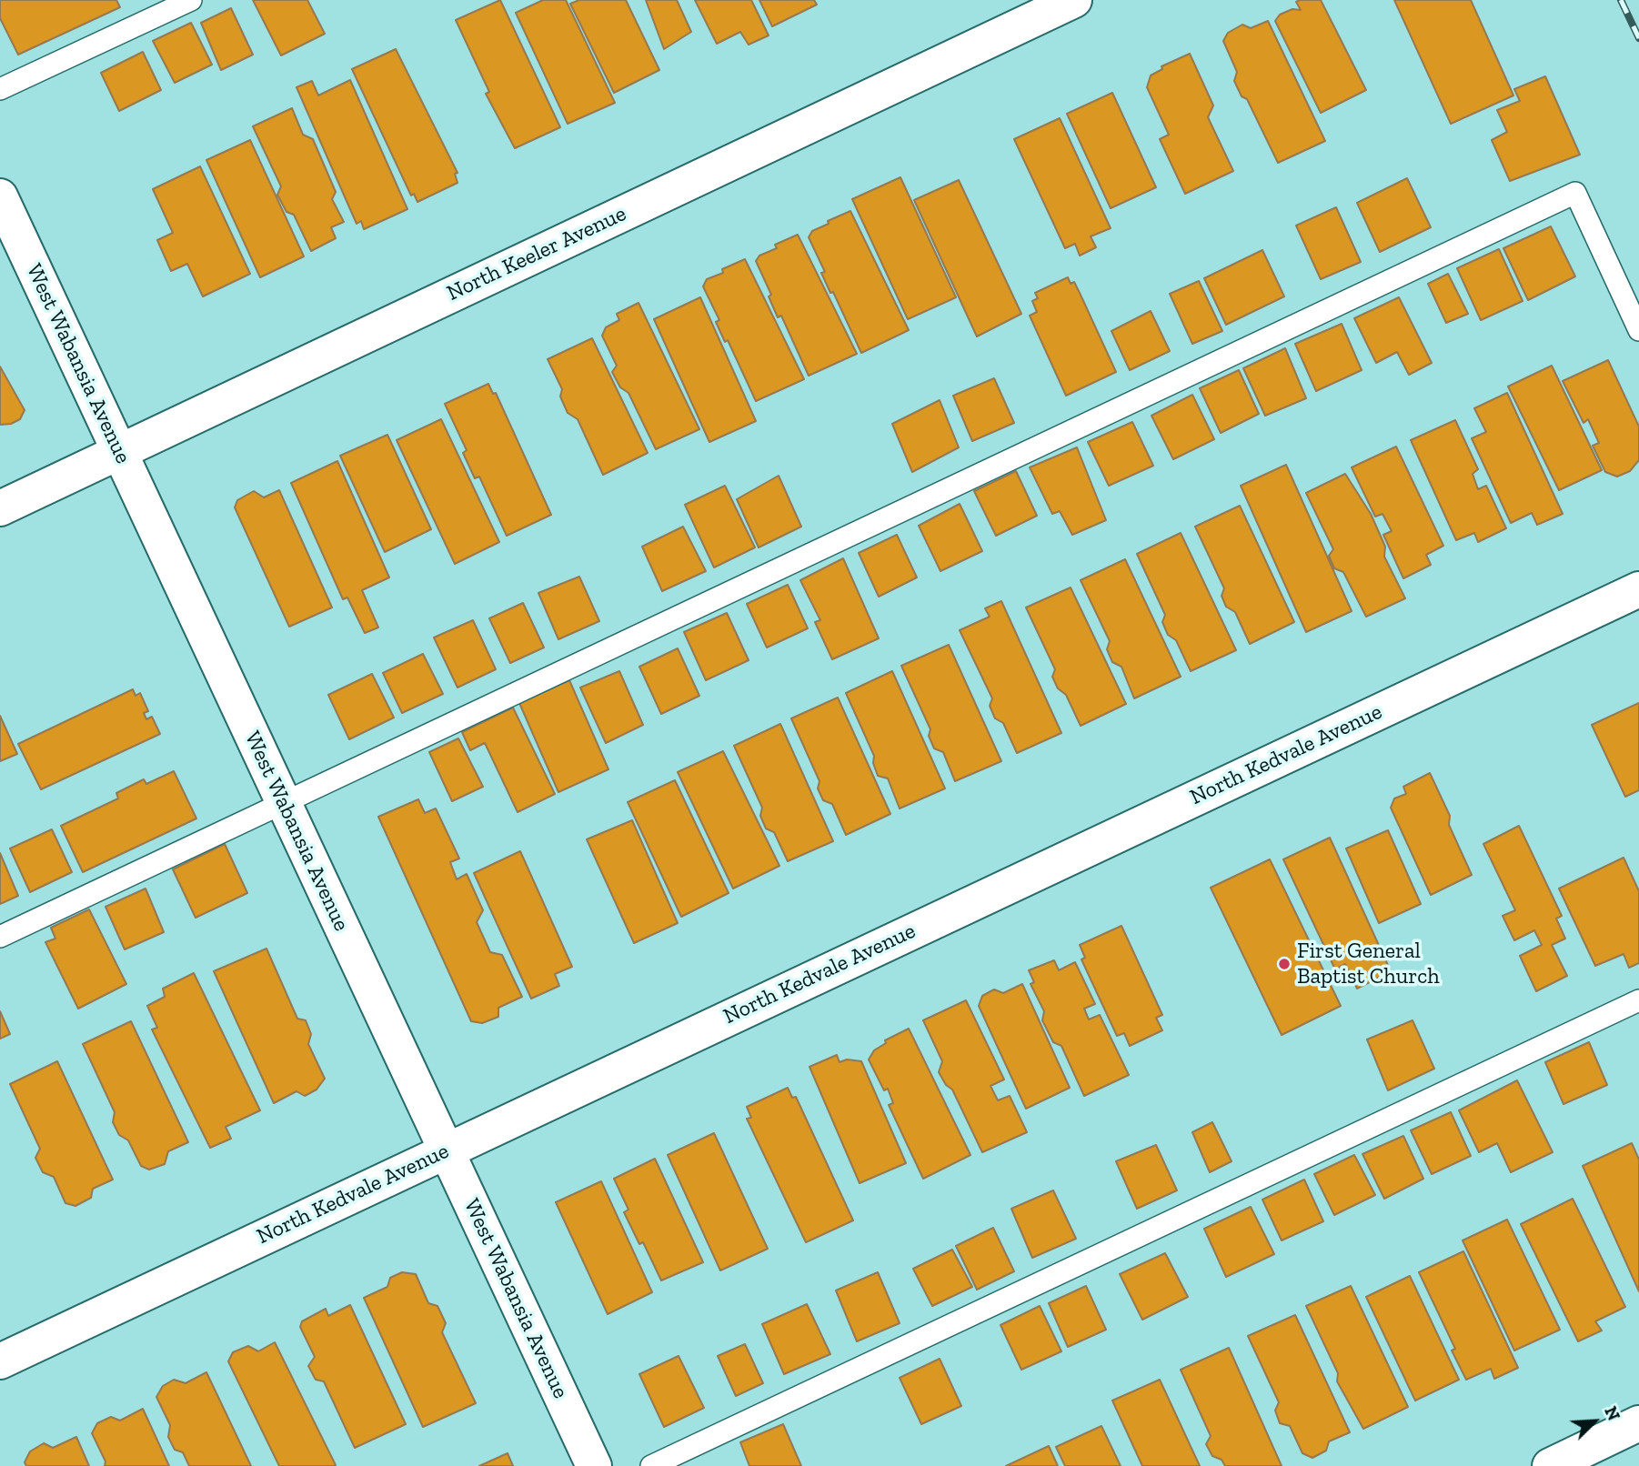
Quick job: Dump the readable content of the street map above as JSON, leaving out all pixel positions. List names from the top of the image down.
{
  "streets": {
    "street": ["North Keeler Avenue", "West Wabansia Avenue", "North Kedvale Avenue"]
  },
  "crossings": [
    ["North Keeler Avenue", "West Wabansia Avenue"],
    ["West Wabansia Avenue", "North Kedvale Avenue"]
  ],
  "places": ["First General Baptist Church"],
  "north": "top right"
}
